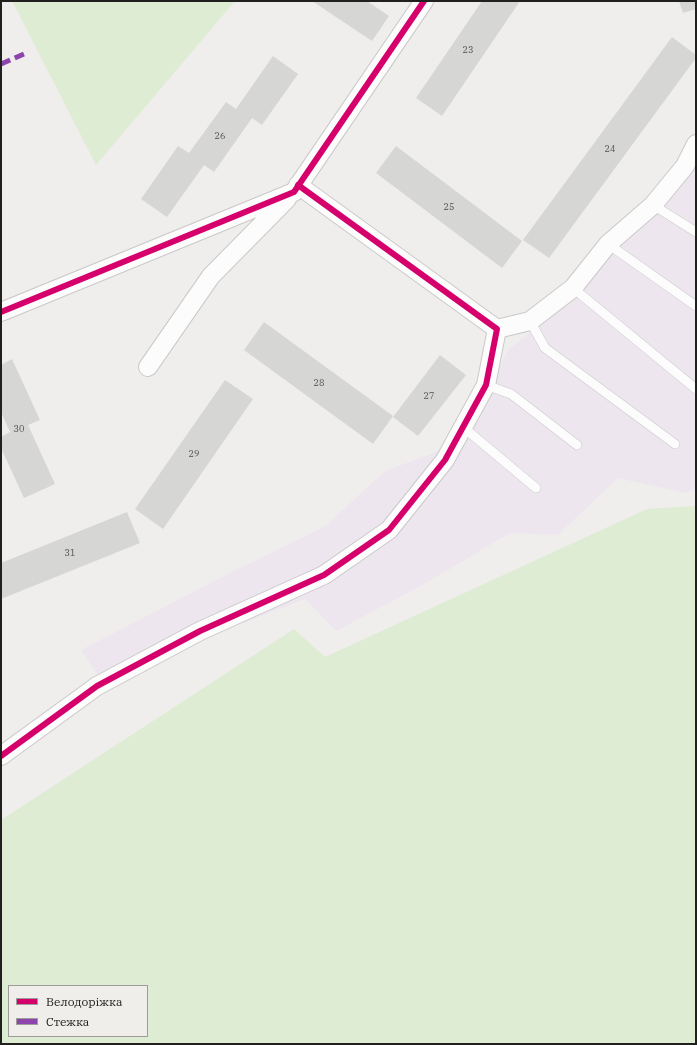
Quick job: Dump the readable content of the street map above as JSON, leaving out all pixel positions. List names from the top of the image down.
{
  "house_numbers": [
    "23",
    "26",
    "24",
    "25",
    "28",
    "27",
    "30",
    "29",
    "31"
  ],
  "legend": ["Велодоріжка", "Стежка"]
}
